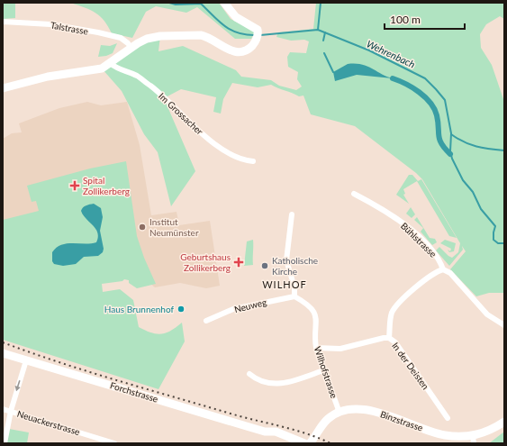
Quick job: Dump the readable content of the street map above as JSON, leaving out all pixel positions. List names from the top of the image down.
{
  "streets": {
    "main road": ["Forchstrasse", "Binzstrasse"],
    "street": [
      "Talstrasse",
      "Im Grossacher",
      "Bühlstrasse",
      "Neuweg",
      "In der Deisten",
      "Wilhofstrasse",
      "Neuackerstrasse"
    ]
  },
  "crossings": [
    ["Bühlstrasse", "In der Deisten"],
    ["Neuweg", "Wilhofstrasse"],
    ["Wilhofstrasse", "Binzstrasse"]
  ],
  "districts": ["WILHOF"],
  "water": ["Wehrenbach"],
  "places": {
    "health": ["Spital Zollikerberg", "Geburtshaus Zollikerberg"],
    "other": ["Institut Neumünster", "Katholische Kirche", "Haus Brunnenhof"]
  },
  "scale_bar": "100 m"
}
